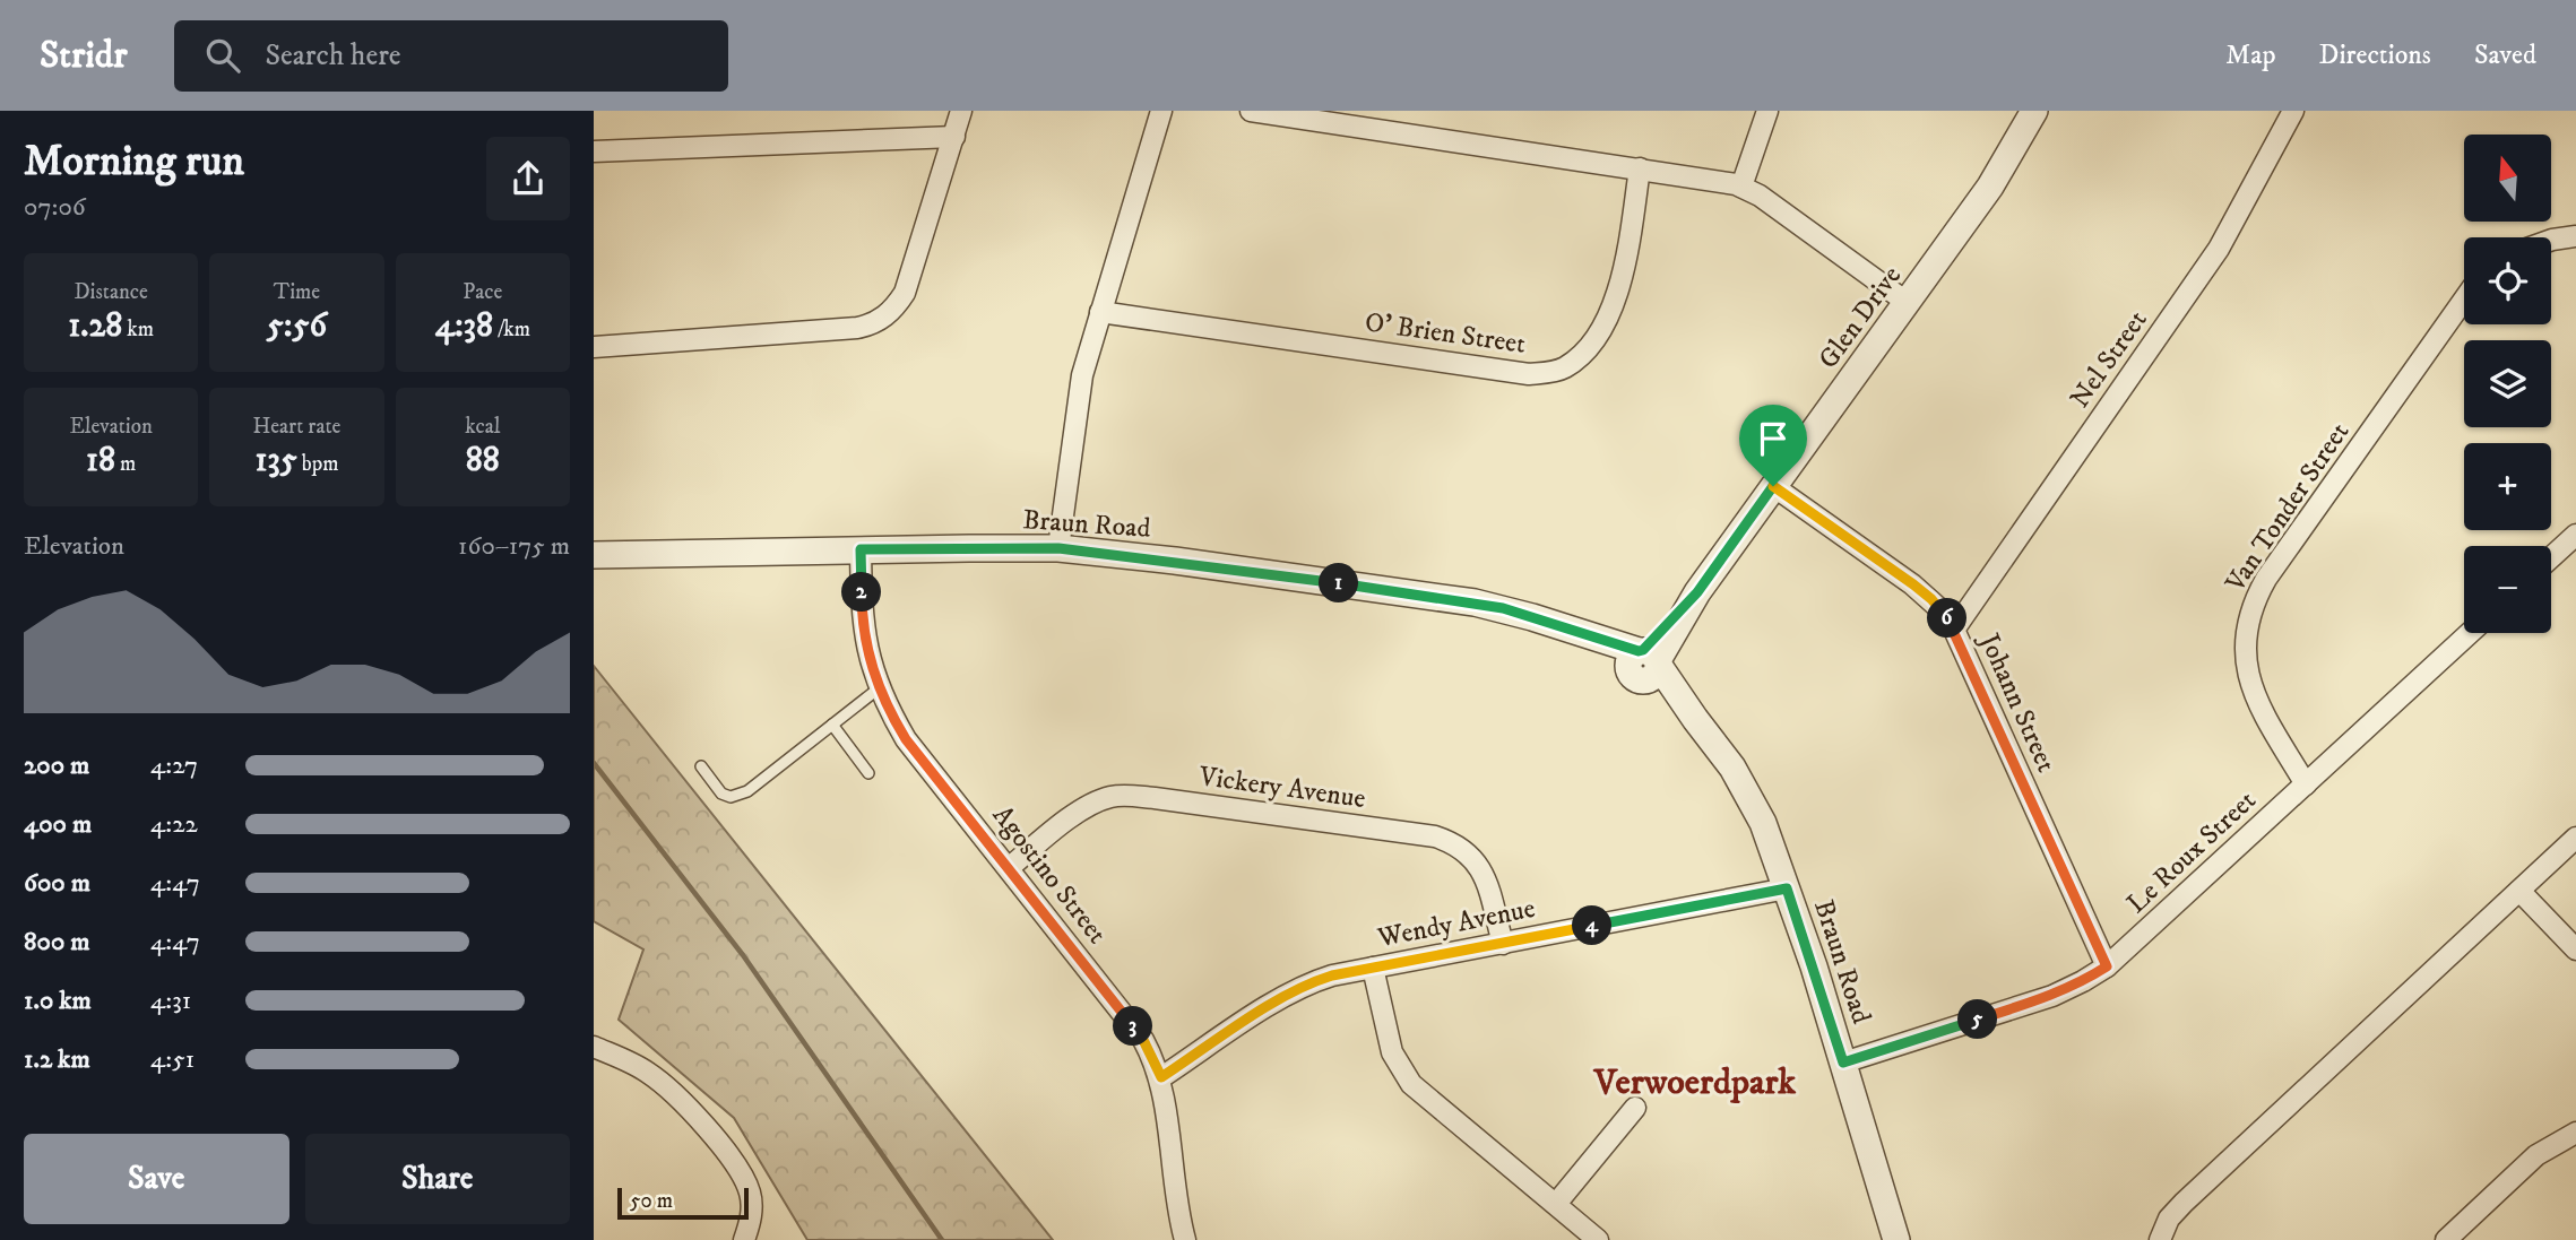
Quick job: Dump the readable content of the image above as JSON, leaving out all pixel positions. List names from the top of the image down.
{
  "streets": {
    "street": [
      "Glen Drive",
      "O' Brien Street",
      "Nel Street",
      "Van Tonder Street",
      "Braun Road",
      "Johann Street",
      "Vickery Avenue",
      "Le Roux Street",
      "Agostino Street",
      "Wendy Avenue"
    ]
  },
  "crossings": [
    ["Glen Drive", "Braun Road"],
    ["Glen Drive", "Johann Street"],
    ["Nel Street", "Johann Street"],
    ["Van Tonder Street", "Le Roux Street"],
    ["Braun Road", "Le Roux Street"],
    ["Braun Road", "Agostino Street"],
    ["Braun Road", "Wendy Avenue"],
    ["Johann Street", "Le Roux Street"],
    ["Vickery Avenue", "Agostino Street"],
    ["Vickery Avenue", "Wendy Avenue"],
    ["Agostino Street", "Wendy Avenue"]
  ],
  "districts": ["Verwoerdpark"],
  "scale_bar": "50 m",
  "north": "top",
  "page": {
    "header": "Stridr",
    "search": "Search here",
    "nav": ["Map", "Directions", "Saved"],
    "heading": ["Morning run", "07:06"],
    "map_buttons": ["+", "−"],
    "stats": [
      ["Distance", "1.28 km"],
      ["Time", "5:56"],
      ["Pace", "4:38 /km"],
      ["Elevation", "18 m"],
      ["Heart rate", "135 bpm"],
      ["kcal", "88"]
    ],
    "chart": ["Elevation", "160–175 m"],
    "pins": [
      "1",
      "2",
      "6",
      "4",
      "5",
      "3"
    ],
    "list": [
      {
        "name": "200 m",
        "note": "4:27"
      },
      {
        "name": "400 m",
        "note": "4:22"
      },
      {
        "name": "600 m",
        "note": "4:47"
      },
      {
        "name": "800 m",
        "note": "4:47"
      },
      {
        "name": "1.0 km",
        "note": "4:31"
      },
      {
        "name": "1.2 km",
        "note": "4:51"
      }
    ],
    "buttons": ["Save", "Share"],
    "scale": "50 m"
  }
}
